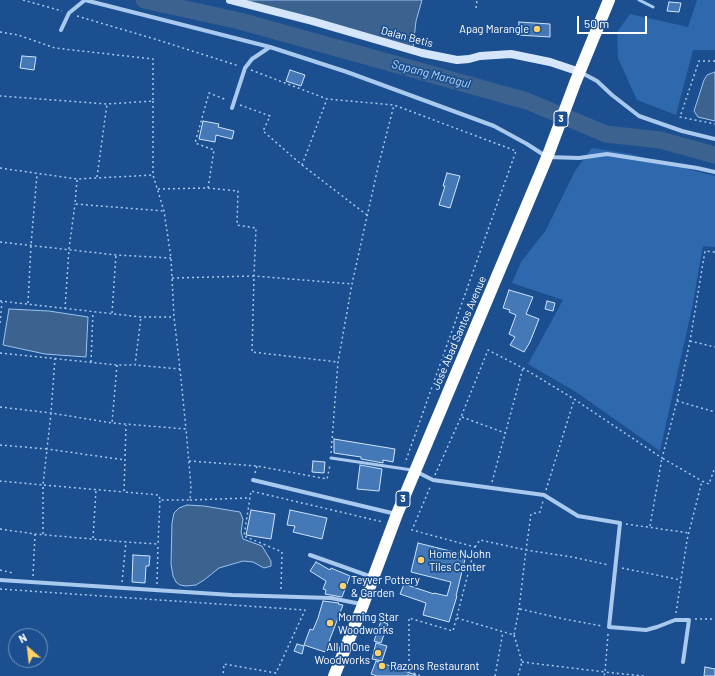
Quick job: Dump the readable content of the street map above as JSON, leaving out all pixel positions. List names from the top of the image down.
{
  "streets": {
    "highway": ["3", "Jose Abad Santos Avenue"],
    "street": ["Dalan Betis"]
  },
  "crossings": [
    ["Dalan Betis", "Jose Abad Santos Avenue"]
  ],
  "water": ["Sapang Maragul"],
  "places": [
    "Apag Marangle",
    "Home NJohn Tiles Center",
    "Teyver Pottery & Garden",
    "Morning Star Woodworks",
    "All In One Woodworks",
    "Razons Restaurant"
  ],
  "scale_bar": "50 m",
  "north": "top left"
}
